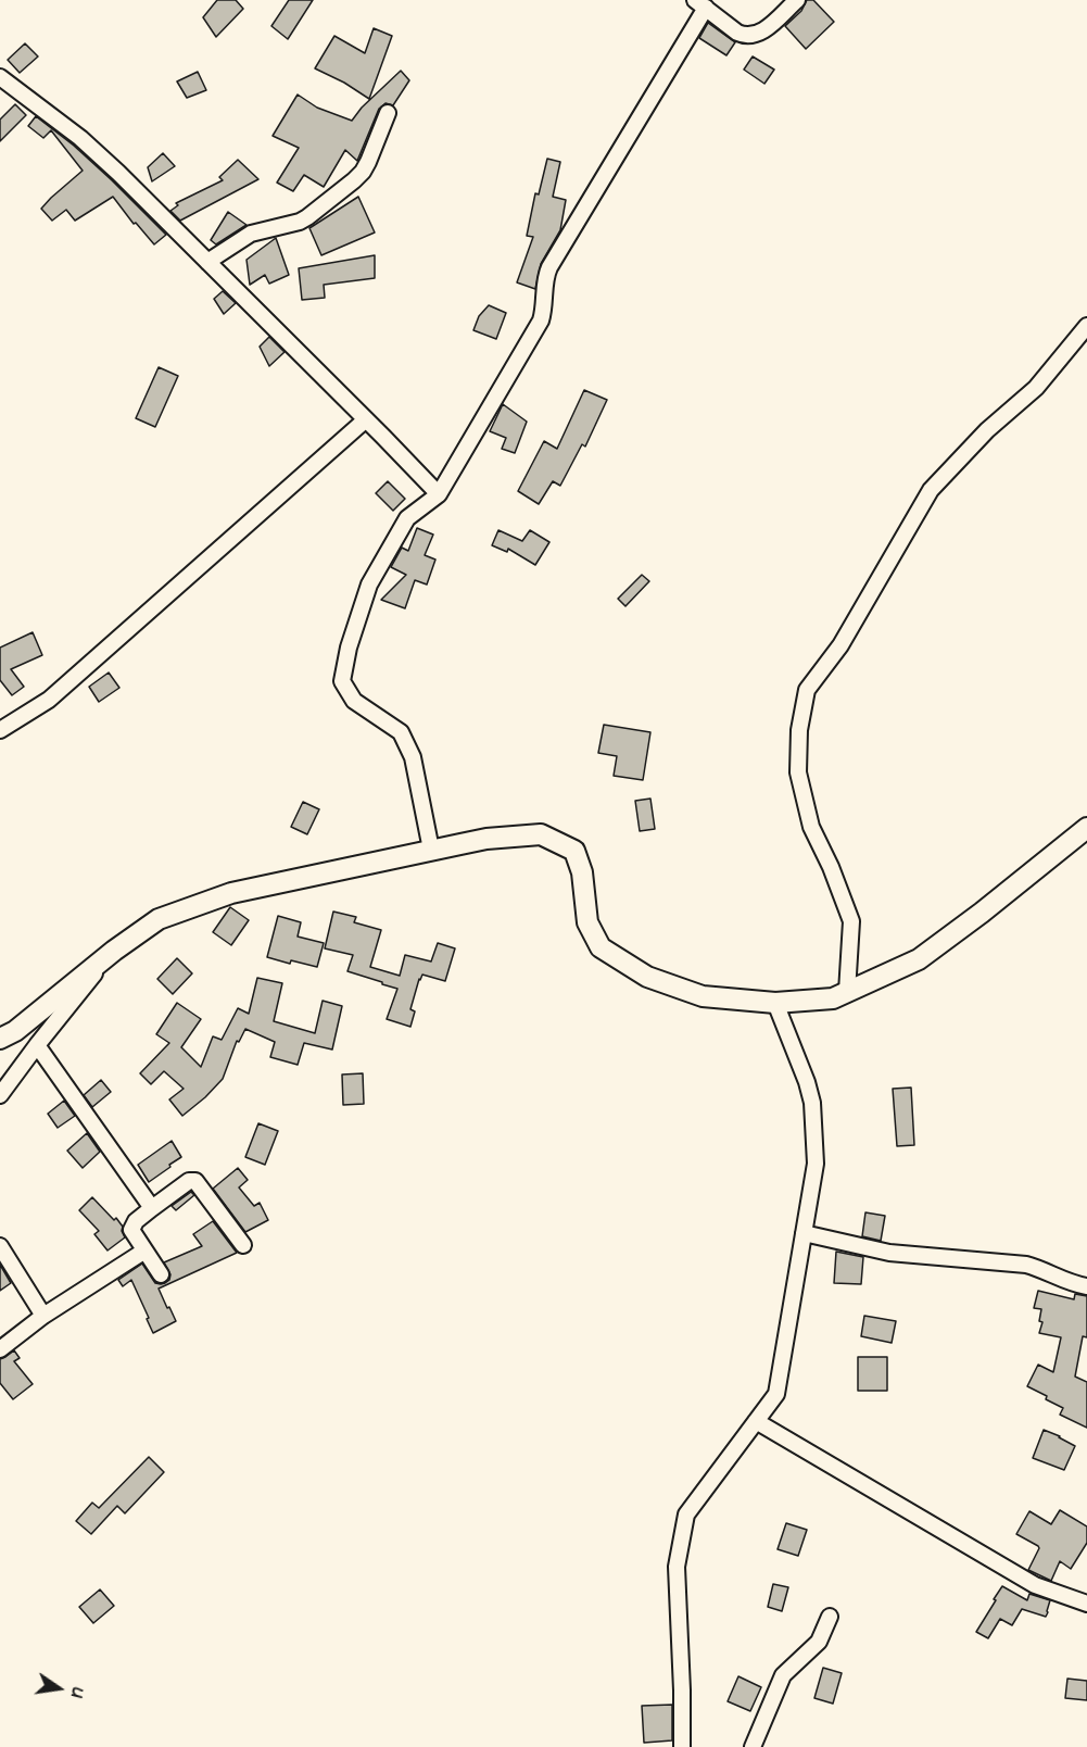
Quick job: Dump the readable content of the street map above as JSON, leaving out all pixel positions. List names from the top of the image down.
{
  "north": "right"
}
